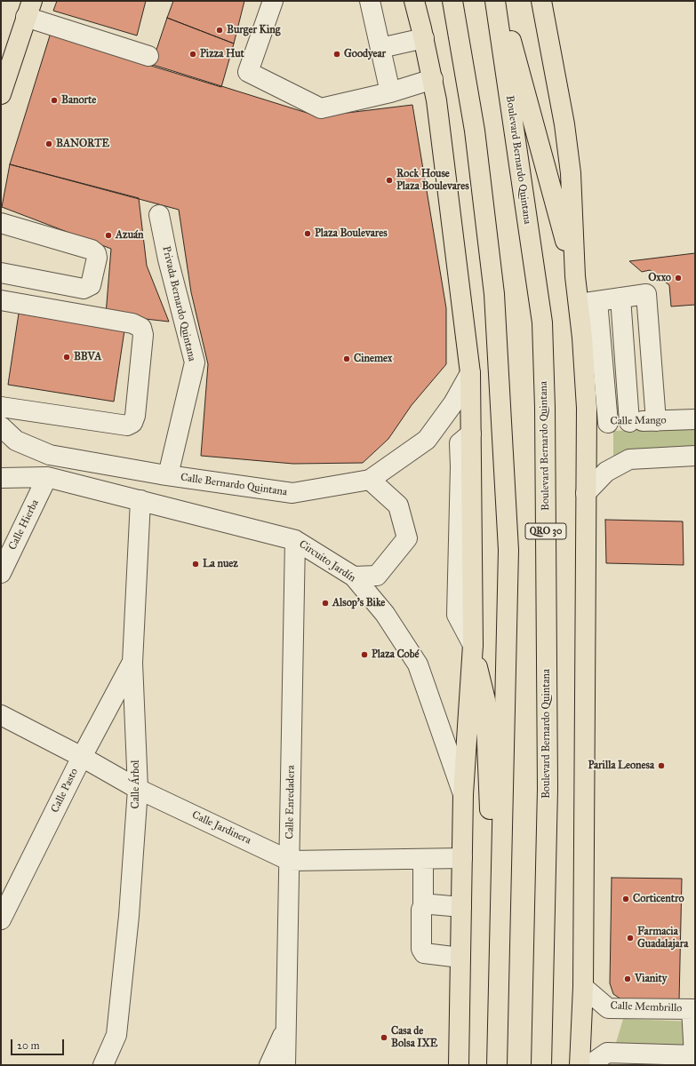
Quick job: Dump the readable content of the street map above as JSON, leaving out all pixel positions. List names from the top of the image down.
{
  "streets": {
    "main road": ["Boulevard Bernardo Quintana", "QRO 30"],
    "street": [
      "Privada Bernardo Quintana",
      "Calle Mango",
      "Calle Bernardo Quintana",
      "Calle Hierba",
      "Circuito Jardín",
      "Calle Árbol",
      "Calle Pasto",
      "Calle Enredadera",
      "Calle Jardinera",
      "Calle Membrillo"
    ]
  },
  "crossings": [
    ["Privada Bernardo Quintana", "Calle Bernardo Quintana"],
    ["Calle Hierba", "Circuito Jardín"],
    ["Circuito Jardín", "Calle Árbol"],
    ["Circuito Jardín", "Calle Enredadera"],
    ["Calle Árbol", "Calle Pasto"],
    ["Calle Árbol", "Calle Jardinera"],
    ["Calle Pasto", "Calle Jardinera"],
    ["Calle Enredadera", "Calle Jardinera"]
  ],
  "places": [
    "Burger King",
    "Pizza Hut",
    "Goodyear",
    "Banorte",
    "BANORTE",
    "Rock House Plaza Boulevares",
    "Plaza Boulevares",
    "Azuán",
    "Oxxo",
    "BBVA",
    "Cinemex",
    "La nuez",
    "Alsop's Bike",
    "Plaza Cobé",
    "Parilla Leonesa",
    "Corticentro",
    "Farmacia Guadalajara",
    "Vianity",
    "Casa de Bolsa IXE"
  ],
  "scale_bar": "20 m"
}
